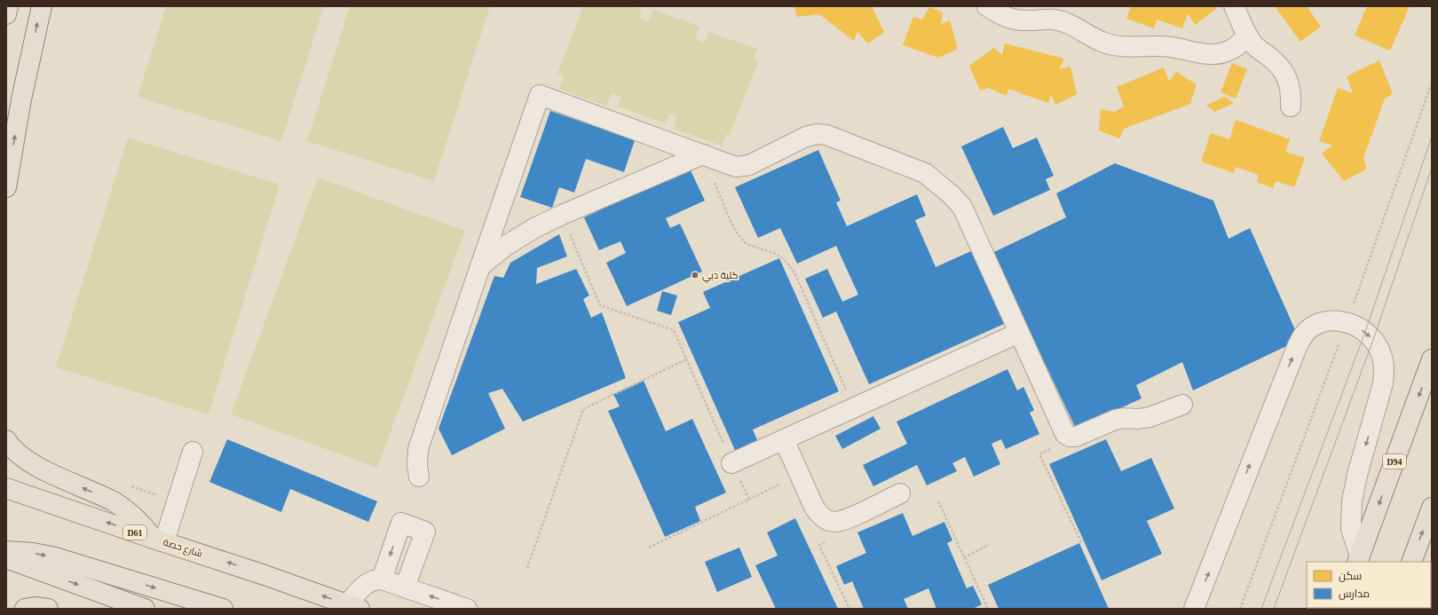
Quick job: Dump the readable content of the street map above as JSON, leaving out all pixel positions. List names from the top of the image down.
{
  "streets": {
    "main road": ["D94", "D61", "شارع حصة"]
  },
  "places": ["كلية دبي"],
  "legend": ["سكن", "مدارس"]
}
